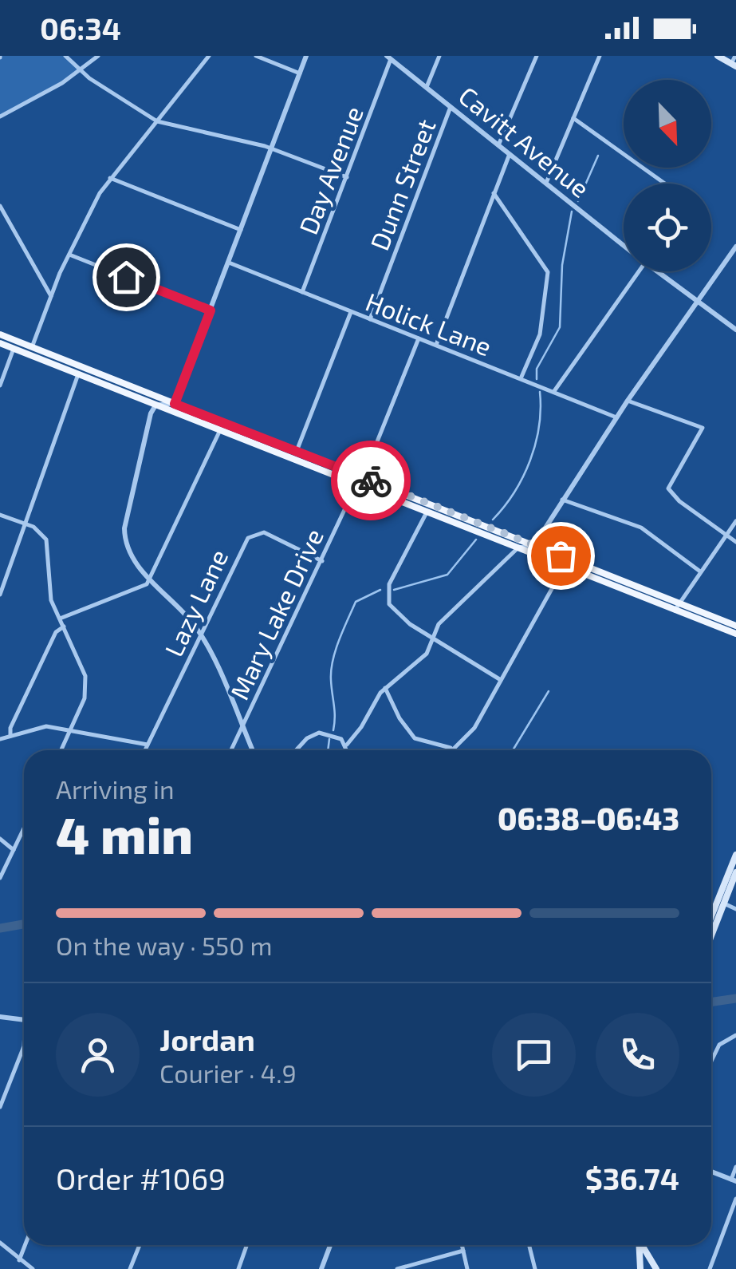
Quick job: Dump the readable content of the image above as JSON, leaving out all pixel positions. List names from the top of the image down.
{
  "streets": {
    "street": [
      "Cavitt Avenue",
      "Day Avenue",
      "Dunn Street",
      "Holick Lane",
      "Lazy Lane",
      "Mary Lake Drive"
    ]
  },
  "crossings": [
    ["Cavitt Avenue", "Day Avenue"],
    ["Cavitt Avenue", "Dunn Street"],
    ["Day Avenue", "Holick Lane"],
    ["Dunn Street", "Holick Lane"],
    ["Lazy Lane", "Mary Lake Drive"]
  ],
  "north": "bottom right",
  "page": {
    "status": "06:34",
    "heading": ["4 min", "Arriving in", "06:38–06:43"],
    "panel": [
      "Jordan",
      "Courier · 4.9",
      "Order #1069",
      "$36.74"
    ],
    "bar": "On the way · 550 m"
  }
}
